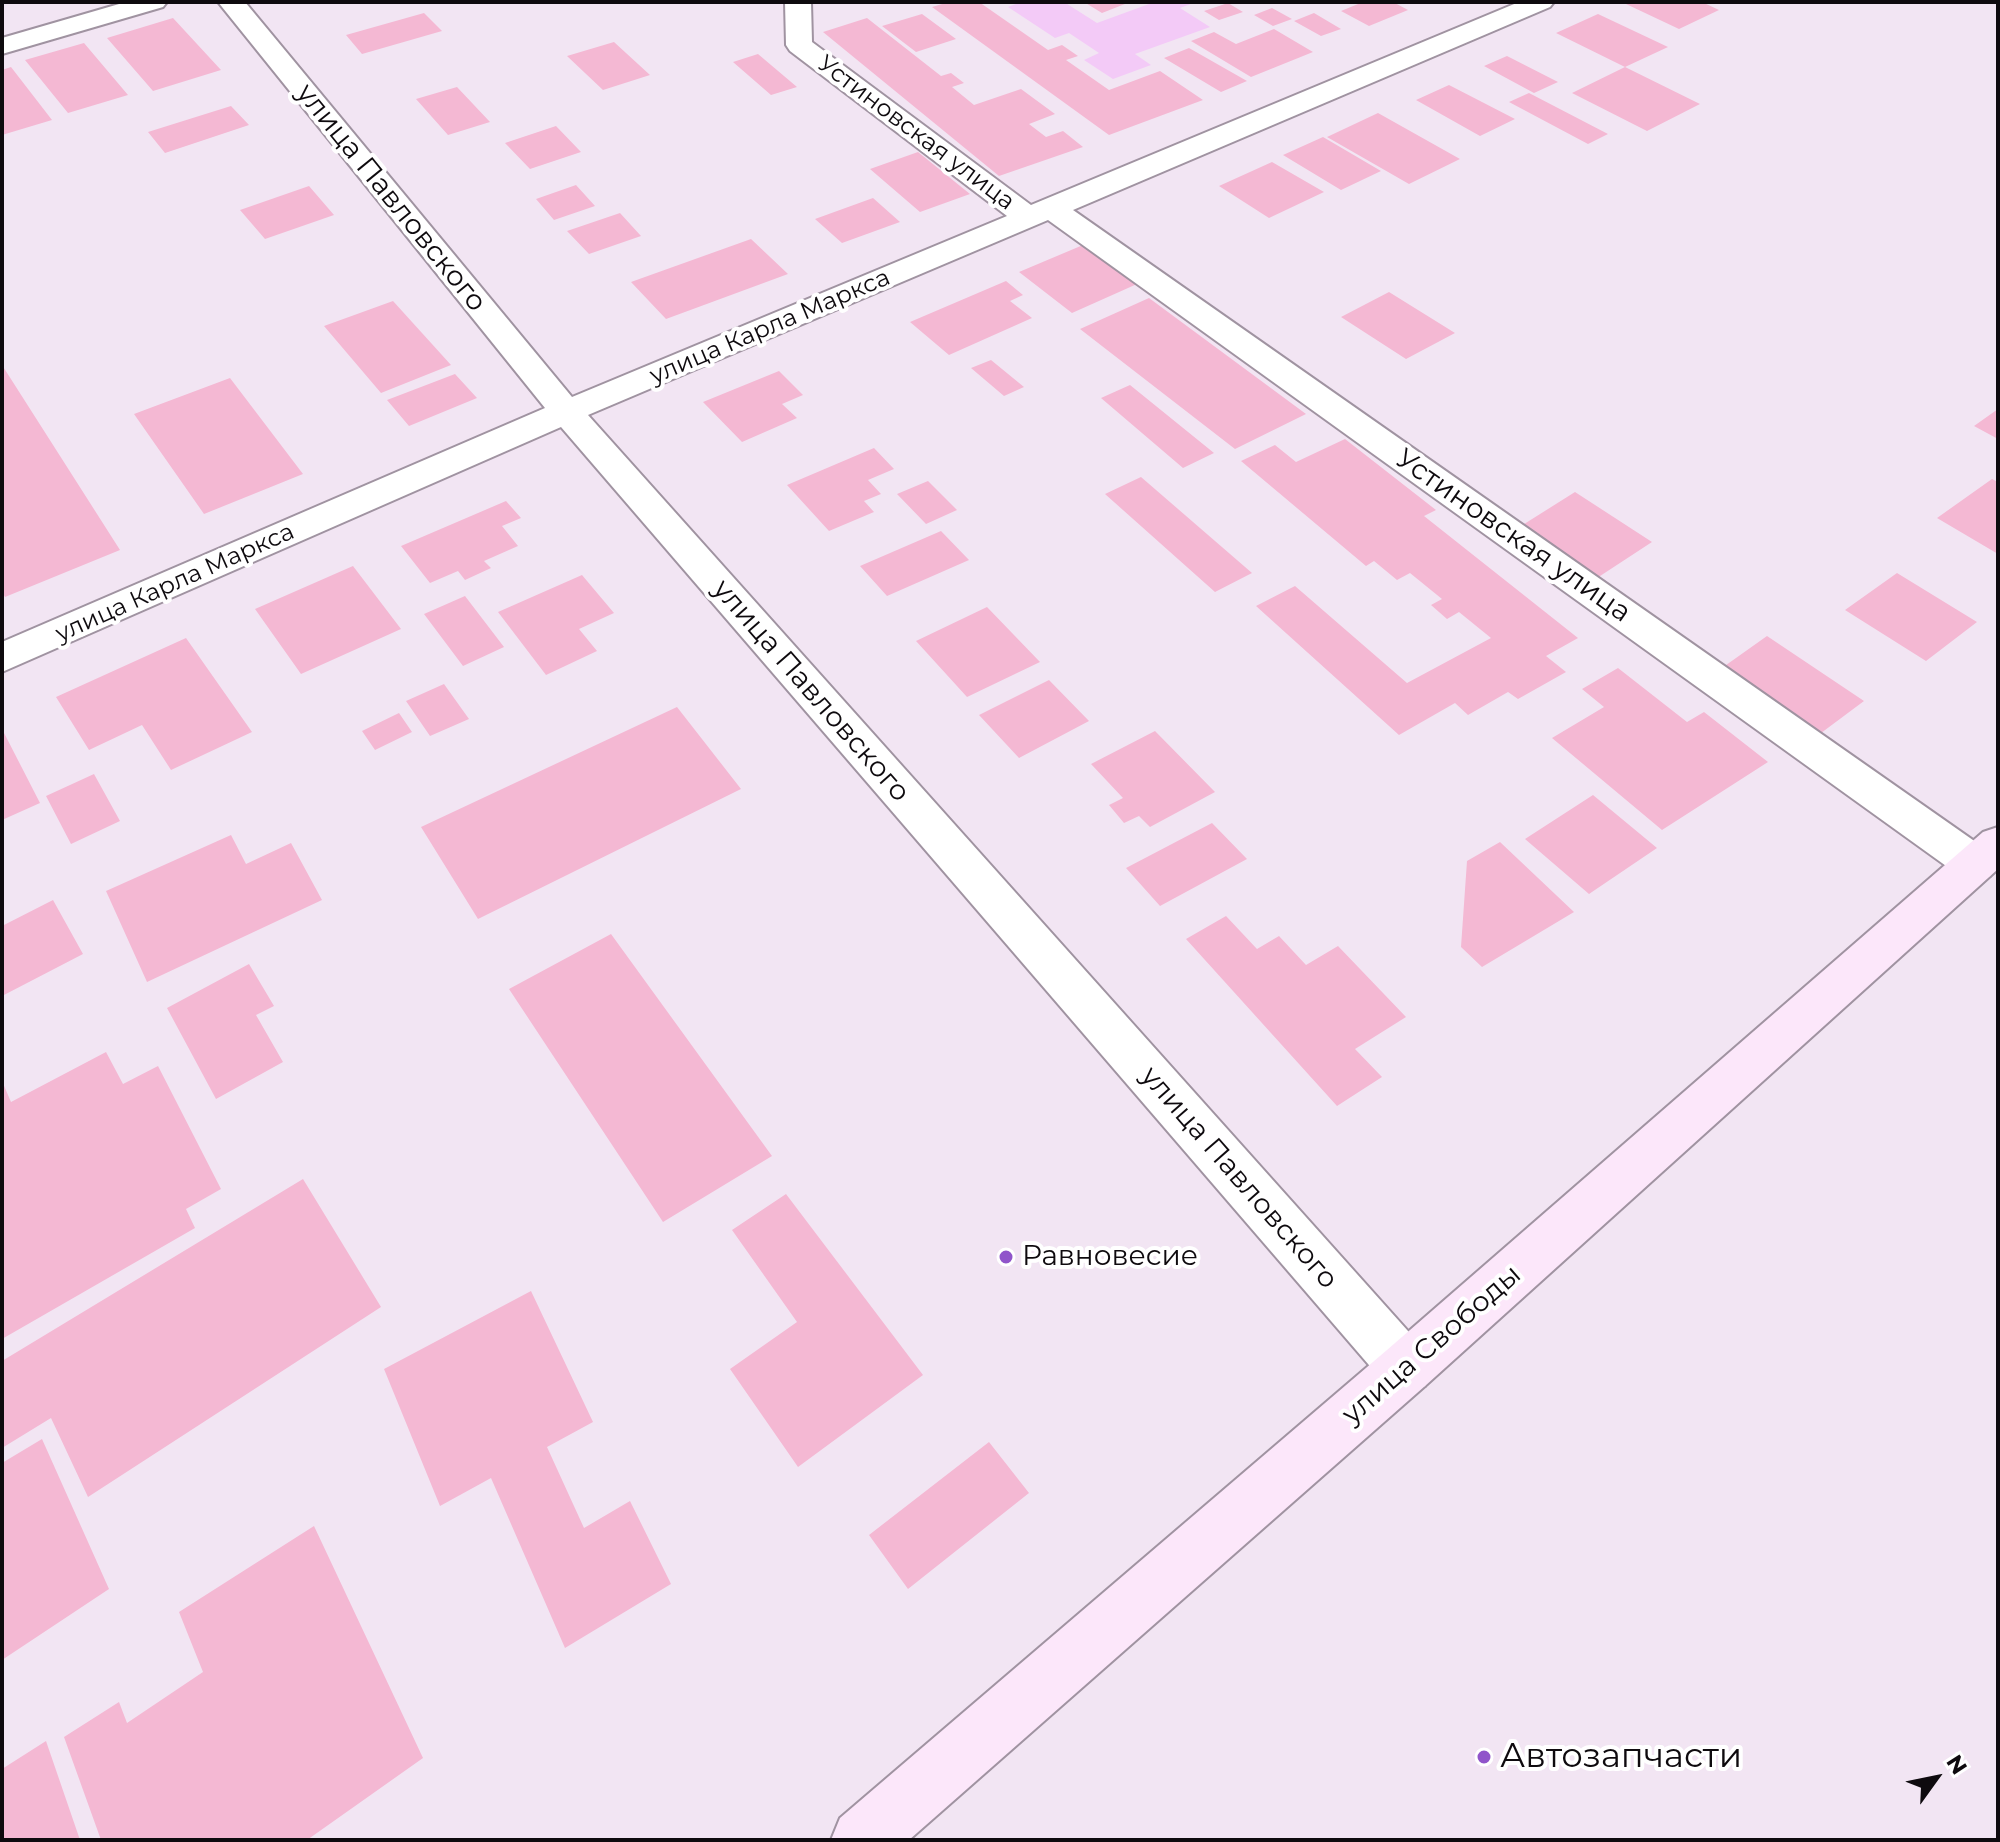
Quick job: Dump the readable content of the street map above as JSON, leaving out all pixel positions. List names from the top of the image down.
{
  "streets": {
    "main road": ["улица Свободы"],
    "street": ["Устиновская улица", "улица Павловского", "улица Карла Маркса"]
  },
  "crossings": [
    ["Устиновская улица", "улица Карла Маркса"],
    ["Устиновская улица", "улица Свободы"],
    ["улица Павловского", "улица Карла Маркса"],
    ["улица Павловского", "улица Свободы"]
  ],
  "places": ["Равновесие", "Автозапчасти"],
  "north": "top right"
}
